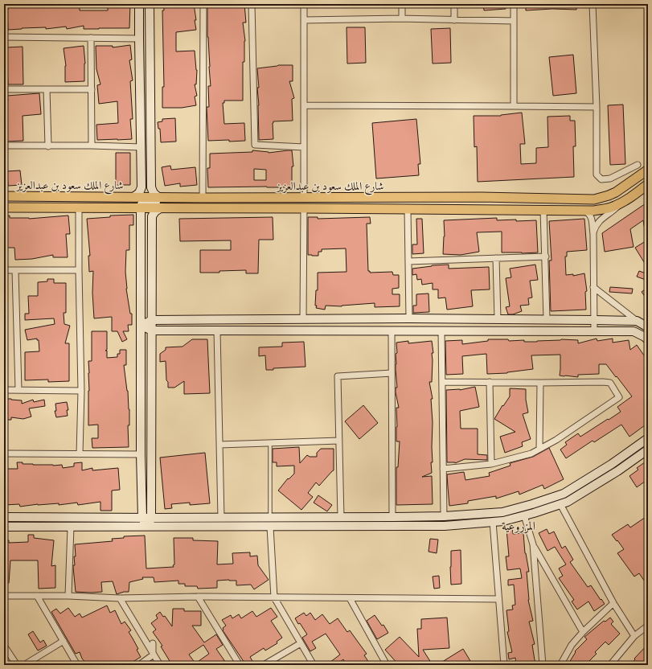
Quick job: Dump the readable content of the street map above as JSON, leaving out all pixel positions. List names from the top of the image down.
{
  "streets": {
    "main road": ["شارع الملك سعود بن عبدالعزيز"]
  },
  "districts": ["المزروعية"]
}
